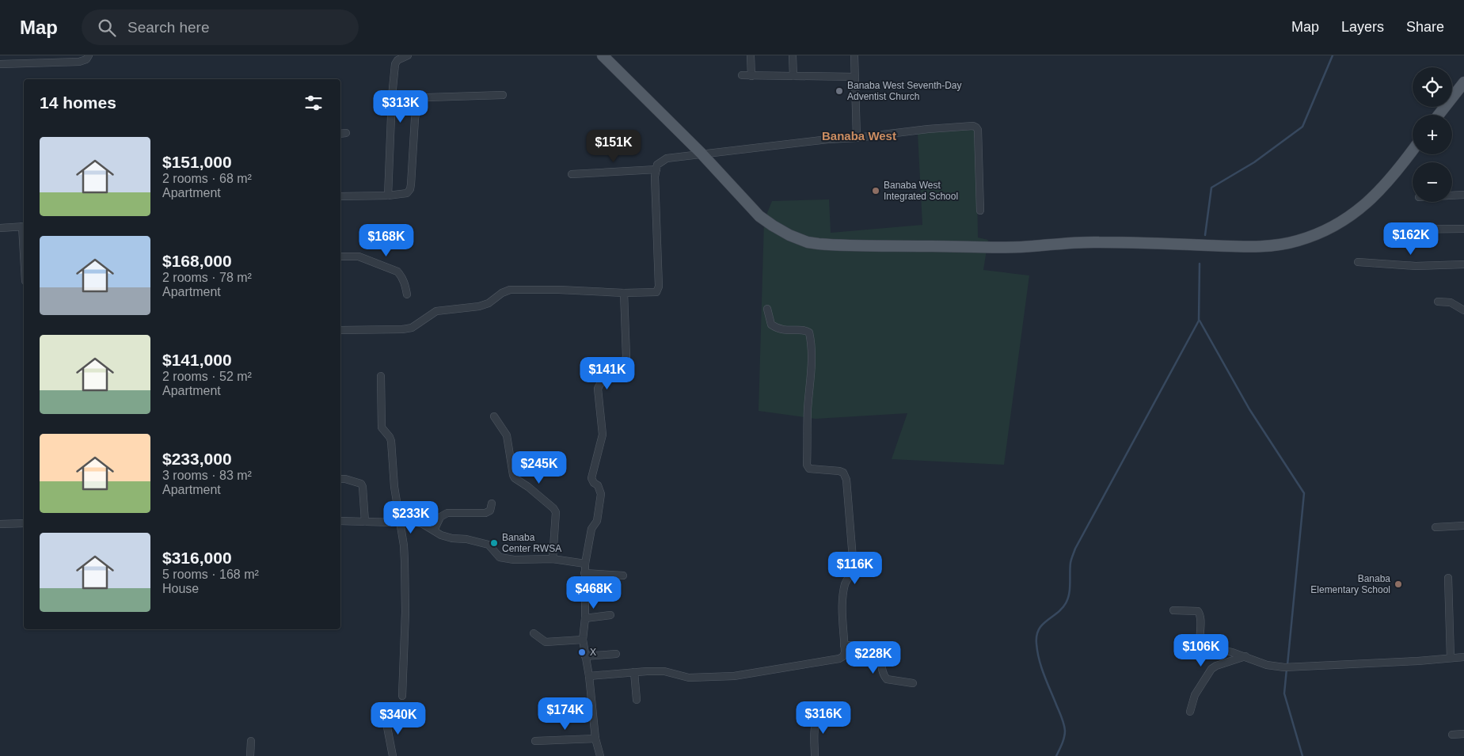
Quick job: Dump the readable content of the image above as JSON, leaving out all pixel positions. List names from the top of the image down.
{
  "districts": ["Banaba West"],
  "places": [
    "Banaba West Seventh-Day Adventist Church",
    "Banaba West Integrated School",
    "Banaba Center RWSA",
    "Banaba Elementary School",
    "X"
  ],
  "page": {
    "header": "Map",
    "search": "Search here",
    "nav": ["Map", "Layers", "Share"],
    "map_buttons": ["+", "−"],
    "heading": "14 homes",
    "price": [
      "$313K",
      "$151K",
      "$162K",
      "$168K",
      "$141K",
      "$245K",
      "$233K",
      "$116K",
      "$468K",
      "$106K",
      "$228K",
      "$174K",
      "$316K",
      "$340K"
    ],
    "list": [
      {
        "name": "$151,000",
        "note": "2 rooms · 68 m² · Apartment"
      },
      {
        "name": "$168,000",
        "note": "2 rooms · 78 m² · Apartment"
      },
      {
        "name": "$141,000",
        "note": "2 rooms · 52 m² · Apartment"
      },
      {
        "name": "$233,000",
        "note": "3 rooms · 83 m² · Apartment"
      },
      {
        "name": "$316,000",
        "note": "5 rooms · 168 m² · House"
      }
    ]
  }
}
